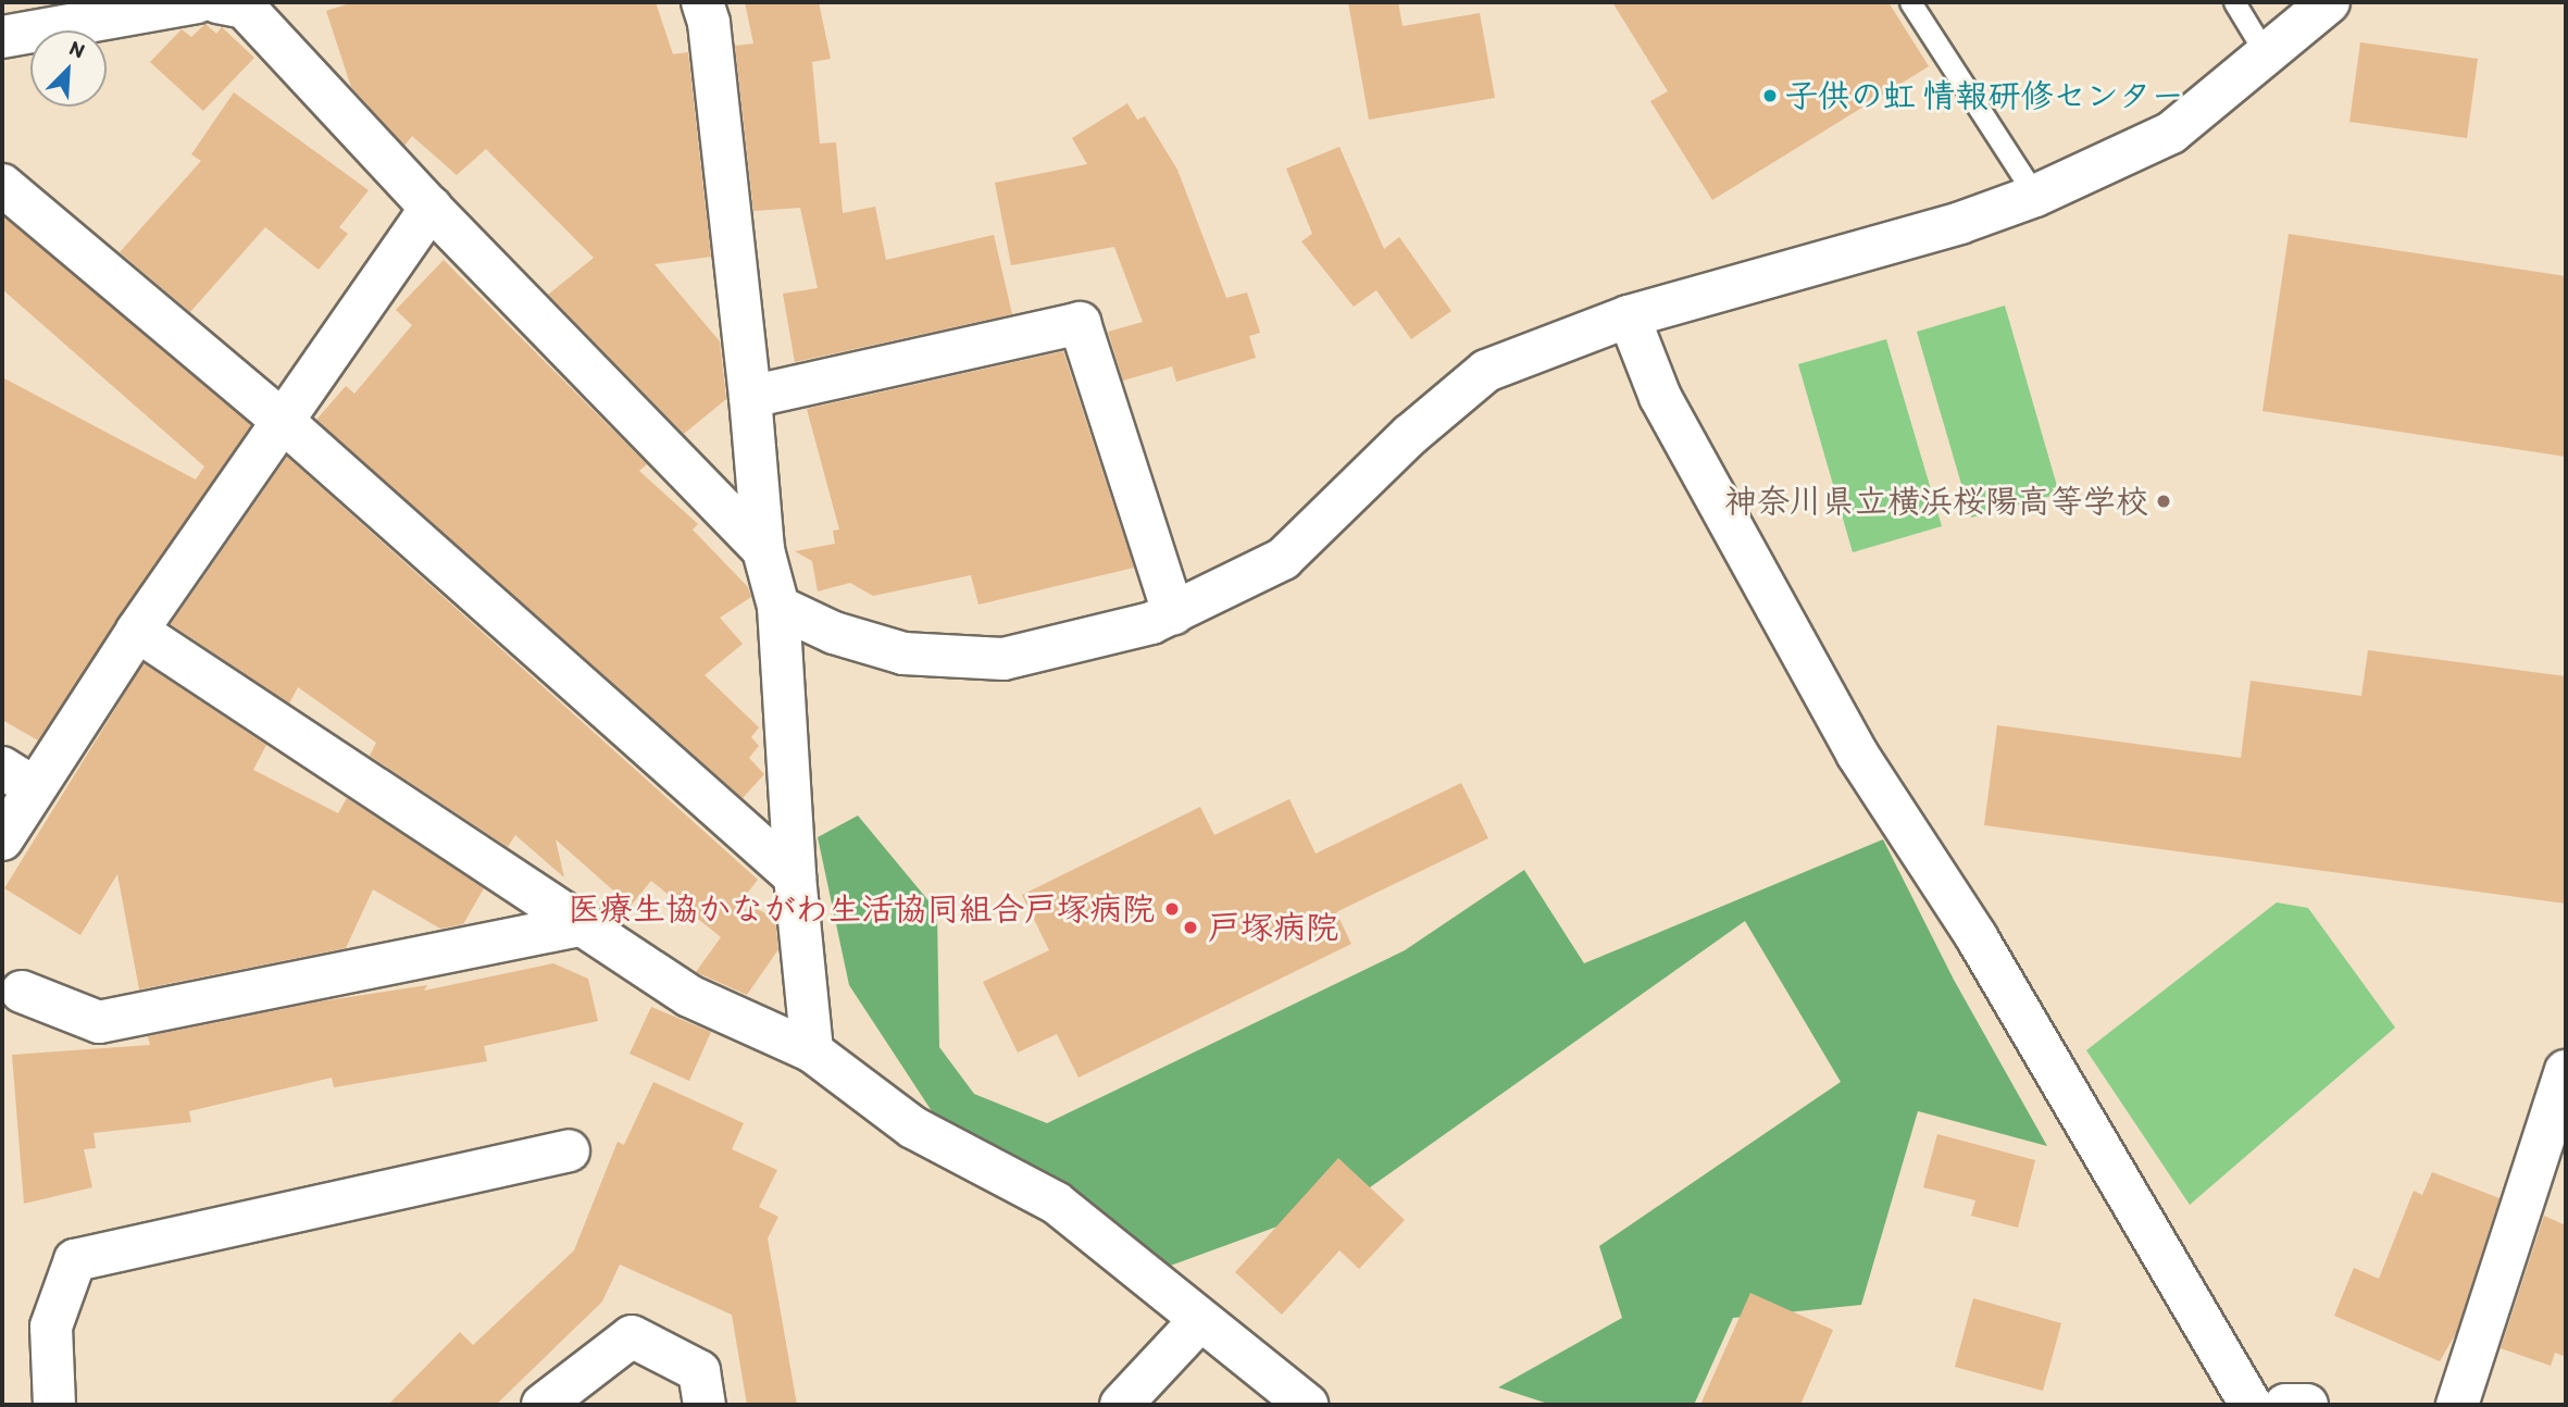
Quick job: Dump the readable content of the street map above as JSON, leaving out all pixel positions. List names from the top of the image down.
{
  "places": [
    "子供の虹 情報研修センター",
    "神奈川県立横浜桜陽高等学校",
    "医療生協かながわ生活協同組合戸塚病院",
    "戸塚病院"
  ],
  "north": "top right"
}
